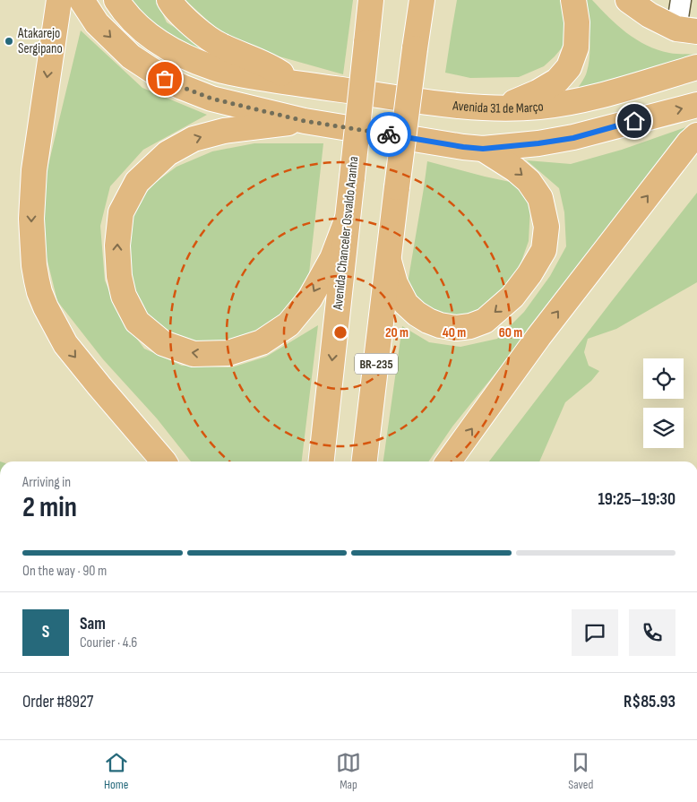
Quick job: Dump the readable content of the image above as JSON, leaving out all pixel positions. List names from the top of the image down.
{
  "streets": {
    "main road": ["Avenida 31 de Março", "Avenida Chanceler Osvaldo Aranha", "BR-235"]
  },
  "places": ["Atakarejo Sergipano"],
  "page": {
    "heading": ["2 min", "Arriving in", "19:25–19:30"],
    "panel": [
      "Sam",
      "Courier · 4.6",
      "Order #8927",
      "R$85.93"
    ],
    "bar": "On the way · 90 m",
    "round": "S",
    "tabs": ["Home", "Map", "Saved"]
  },
  "rings": ["20 m", "40 m", "60 m"]
}
